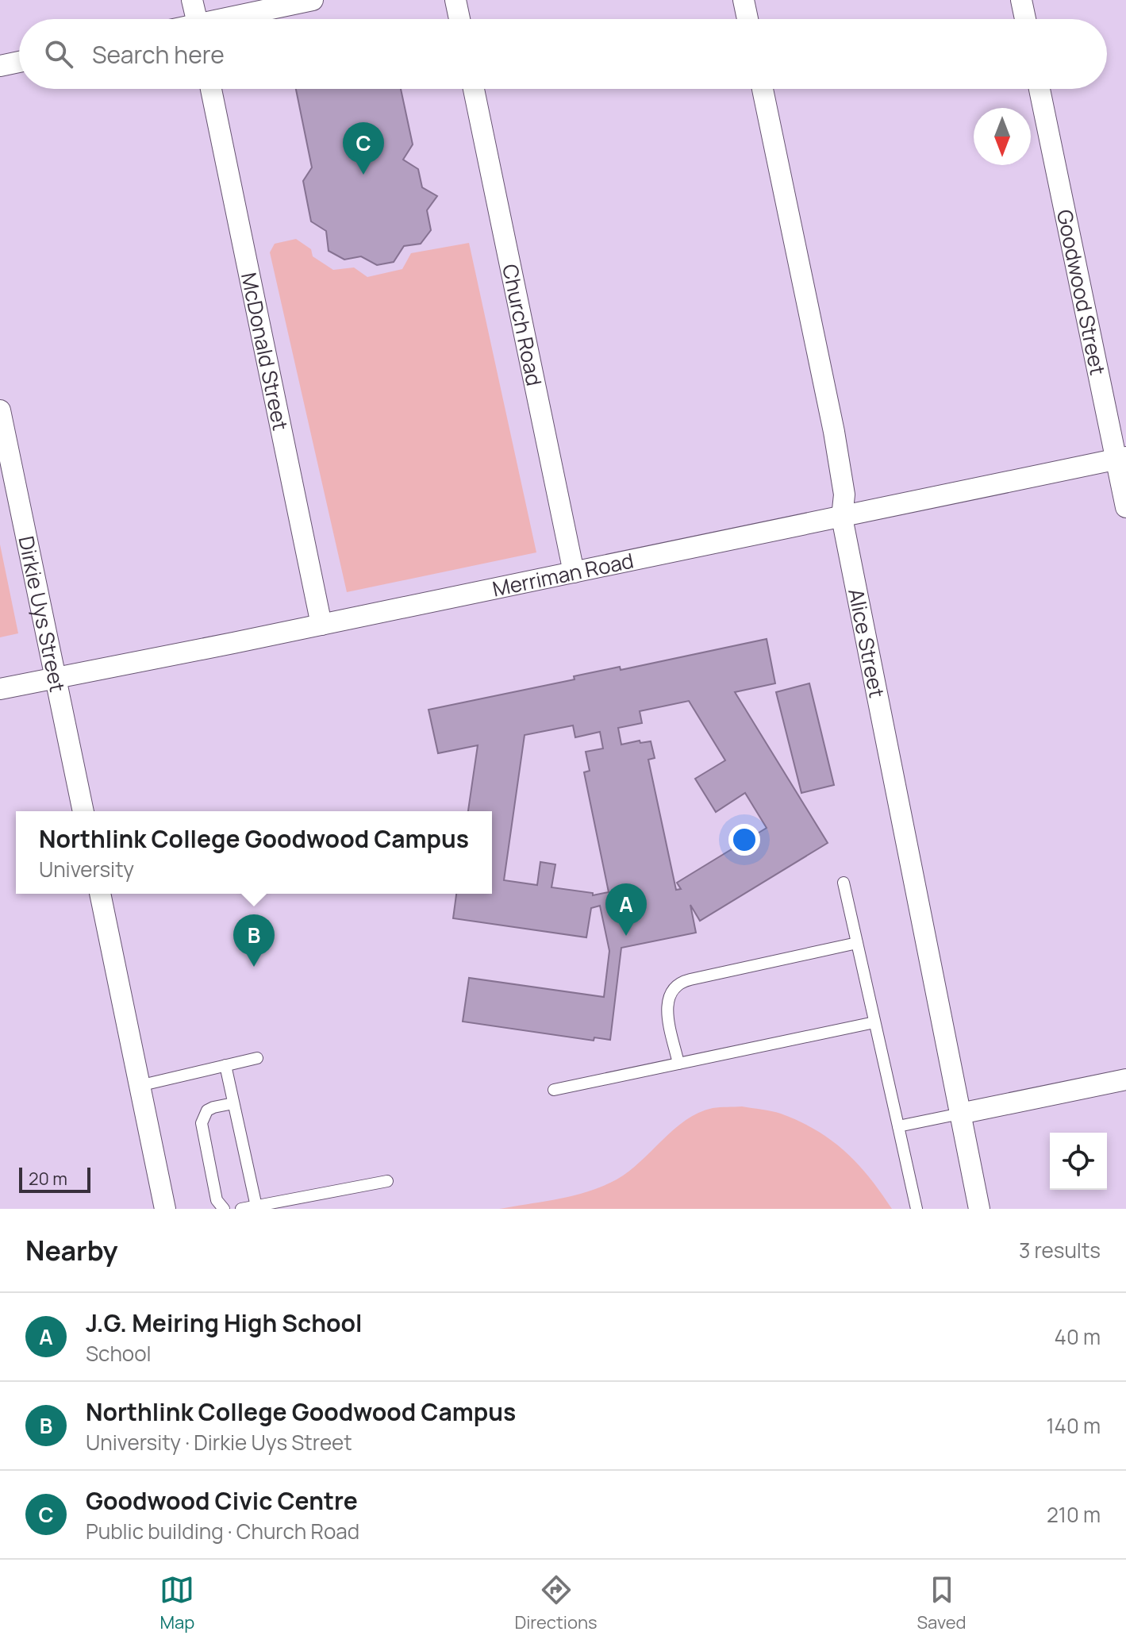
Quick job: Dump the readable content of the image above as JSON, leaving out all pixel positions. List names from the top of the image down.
{
  "streets": {
    "street": [
      "Goodwood Street",
      "Church Road",
      "McDonald Street",
      "Merriman Road",
      "Dirkie Uys Street",
      "Alice Street"
    ]
  },
  "crossings": [
    ["Goodwood Street", "Merriman Road"],
    ["Church Road", "Merriman Road"],
    ["McDonald Street", "Merriman Road"],
    ["Merriman Road", "Dirkie Uys Street"],
    ["Merriman Road", "Alice Street"]
  ],
  "scale_bar": "20 m",
  "north": "bottom",
  "page": {
    "search": "Search here",
    "pins": ["C", "A", "B"],
    "popup": ["Northlink College Goodwood Campus", "University"],
    "scale": "20 m",
    "heading": ["Nearby", "3 results"],
    "list": [
      {
        "mark": "A",
        "name": "J.G. Meiring High School",
        "note": "School",
        "value": "40 m"
      },
      {
        "mark": "B",
        "name": "Northlink College Goodwood Campus",
        "note": "University · Dirkie Uys Street",
        "value": "140 m"
      },
      {
        "mark": "C",
        "name": "Goodwood Civic Centre",
        "note": "Public building · Church Road",
        "value": "210 m"
      }
    ],
    "nav": ["Map", "Directions", "Saved"]
  }
}
